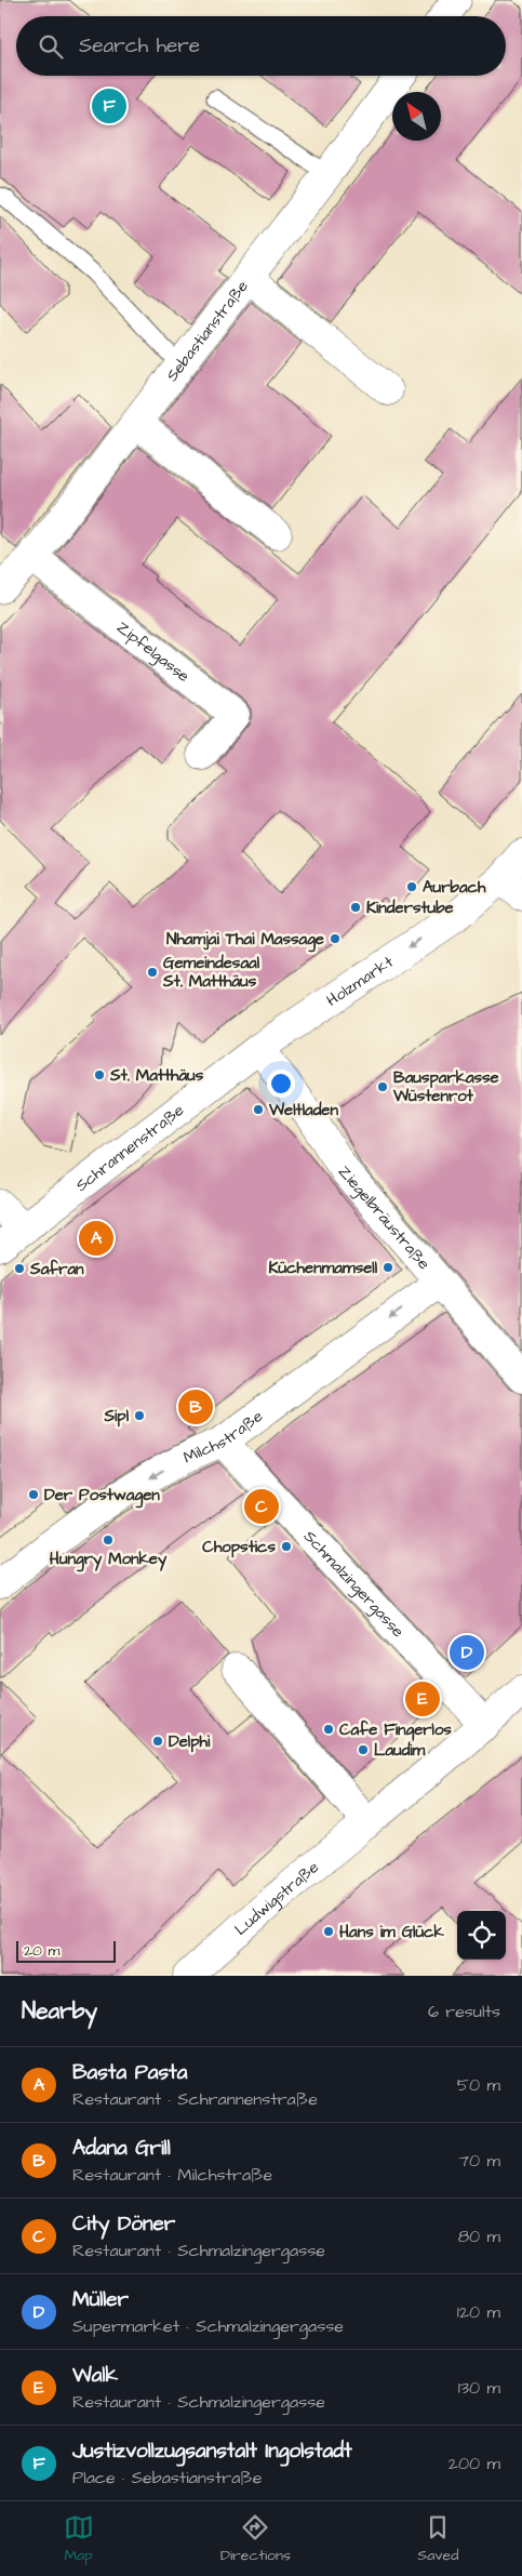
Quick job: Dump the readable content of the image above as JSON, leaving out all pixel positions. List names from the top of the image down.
{
  "streets": {
    "street": [
      "Sebastianstraße",
      "Zipfelgasse",
      "Holzmarkt",
      "Schrannenstraße",
      "Ziegelbräustraße",
      "Milchstraße",
      "Schmalzingergasse",
      "Ludwigstraße"
    ]
  },
  "crossings": [
    ["Sebastianstraße", "Zipfelgasse"],
    ["Holzmarkt", "Schrannenstraße"],
    ["Holzmarkt", "Ziegelbräustraße"],
    ["Schrannenstraße", "Ziegelbräustraße"],
    ["Ziegelbräustraße", "Milchstraße"],
    ["Milchstraße", "Schmalzingergasse"],
    ["Schmalzingergasse", "Ludwigstraße"]
  ],
  "one_way": ["Holzmarkt", "Milchstraße"],
  "places": [
    "Aurbach",
    "Kinderstube",
    "Nhamjai Thai Massage",
    "Gemeindesaal St. Matthäus",
    "St. Matthäus",
    "Bausparkasse Wüstenrot",
    "Weltladen",
    "Küchenmamsell",
    "Safran",
    "Sipl",
    "Der Postwagen",
    "Hungry Monkey",
    "Chopstics",
    "Cafe Fingerlos",
    "Delphi",
    "Laudim",
    "Hans im Glück"
  ],
  "scale_bar": "20 m",
  "north": "top left",
  "page": {
    "search": "Search here",
    "pins": [
      "F",
      "A",
      "B",
      "C",
      "D",
      "E"
    ],
    "scale": "20 m",
    "heading": ["Nearby", "6 results"],
    "list": [
      {
        "mark": "A",
        "name": "Basta Pasta",
        "note": "Restaurant · Schrannenstraße",
        "value": "50 m"
      },
      {
        "mark": "B",
        "name": "Adana Grill",
        "note": "Restaurant · Milchstraße",
        "value": "70 m"
      },
      {
        "mark": "C",
        "name": "City Döner",
        "note": "Restaurant · Schmalzingergasse",
        "value": "80 m"
      },
      {
        "mark": "D",
        "name": "Müller",
        "note": "Supermarket · Schmalzingergasse",
        "value": "120 m"
      },
      {
        "mark": "E",
        "name": "Walk",
        "note": "Restaurant · Schmalzingergasse",
        "value": "130 m"
      },
      {
        "mark": "F",
        "name": "Justizvollzugsanstalt Ingolstadt",
        "note": "Place · Sebastianstraße",
        "value": "200 m"
      }
    ],
    "nav": ["Map", "Directions", "Saved"]
  }
}
